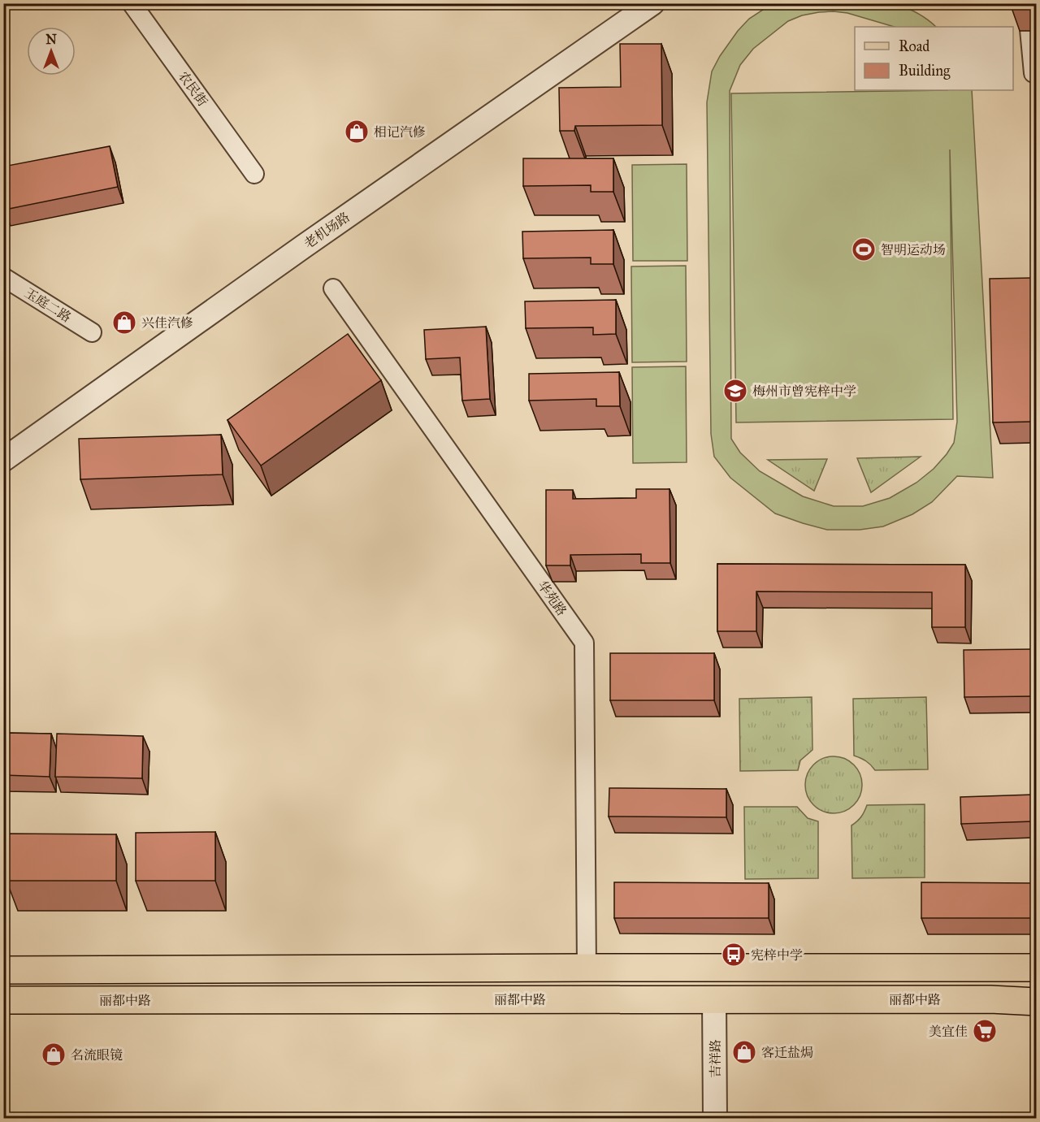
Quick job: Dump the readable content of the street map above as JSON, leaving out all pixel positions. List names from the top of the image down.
{
  "streets": {
    "main road": ["丽都中路"],
    "street": [
      "农民街",
      "老机场路",
      "玉庭二路",
      "华苑路",
      "吉祥路"
    ]
  },
  "crossings": [
    ["丽都中路", "吉祥路"]
  ],
  "places": {
    "shop": [
      "相记汽修",
      "兴佳汽修",
      "客迁盐焗",
      "名流眼镜"
    ],
    "sports": ["智明运动场"],
    "school or university": ["梅州市曾宪梓中学"],
    "bus stop": ["宪梓中学"],
    "supermarket": ["美宜佳"]
  },
  "legend": ["Road", "Building"],
  "north": "top"
}
